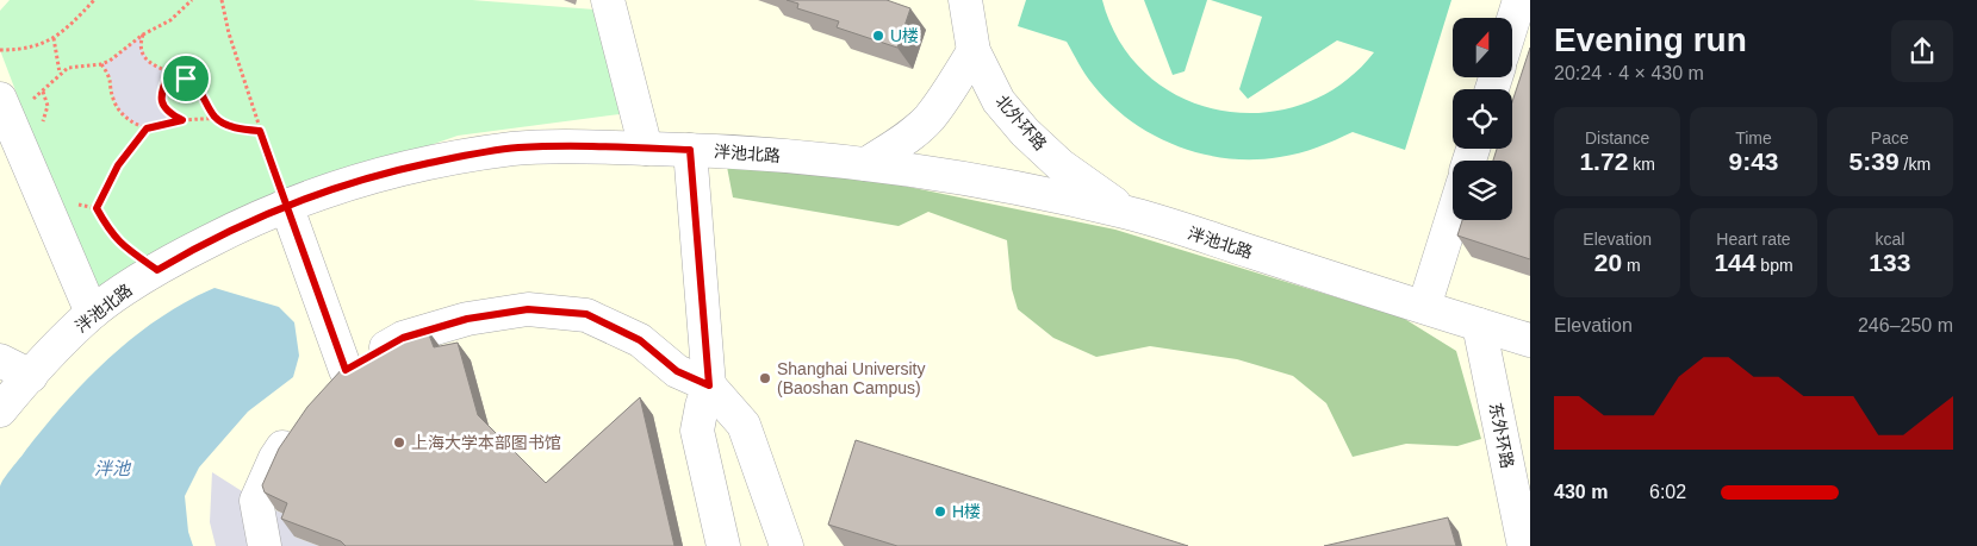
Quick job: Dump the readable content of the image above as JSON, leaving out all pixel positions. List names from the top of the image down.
{
  "streets": {
    "street": ["北外环路", "泮池北路", "东外环路"]
  },
  "crossings": [
    ["北外环路", "泮池北路"],
    ["泮池北路", "东外环路"]
  ],
  "water": ["泮池"],
  "places": [
    "U楼",
    "Shanghai University (Baoshan Campus)",
    "上海大学本部图书馆",
    "H楼"
  ],
  "north": "top",
  "page": {
    "heading": ["Evening run", "20:24 · 4 × 430 m"],
    "stats": [
      ["Distance", "1.72 km"],
      ["Time", "9:43"],
      ["Pace", "5:39 /km"],
      ["Elevation", "20 m"],
      ["Heart rate", "144 bpm"],
      ["kcal", "133"]
    ],
    "chart": ["Elevation", "246–250 m"],
    "list": [
      {
        "name": "430 m",
        "note": "6:02"
      }
    ]
  }
}
